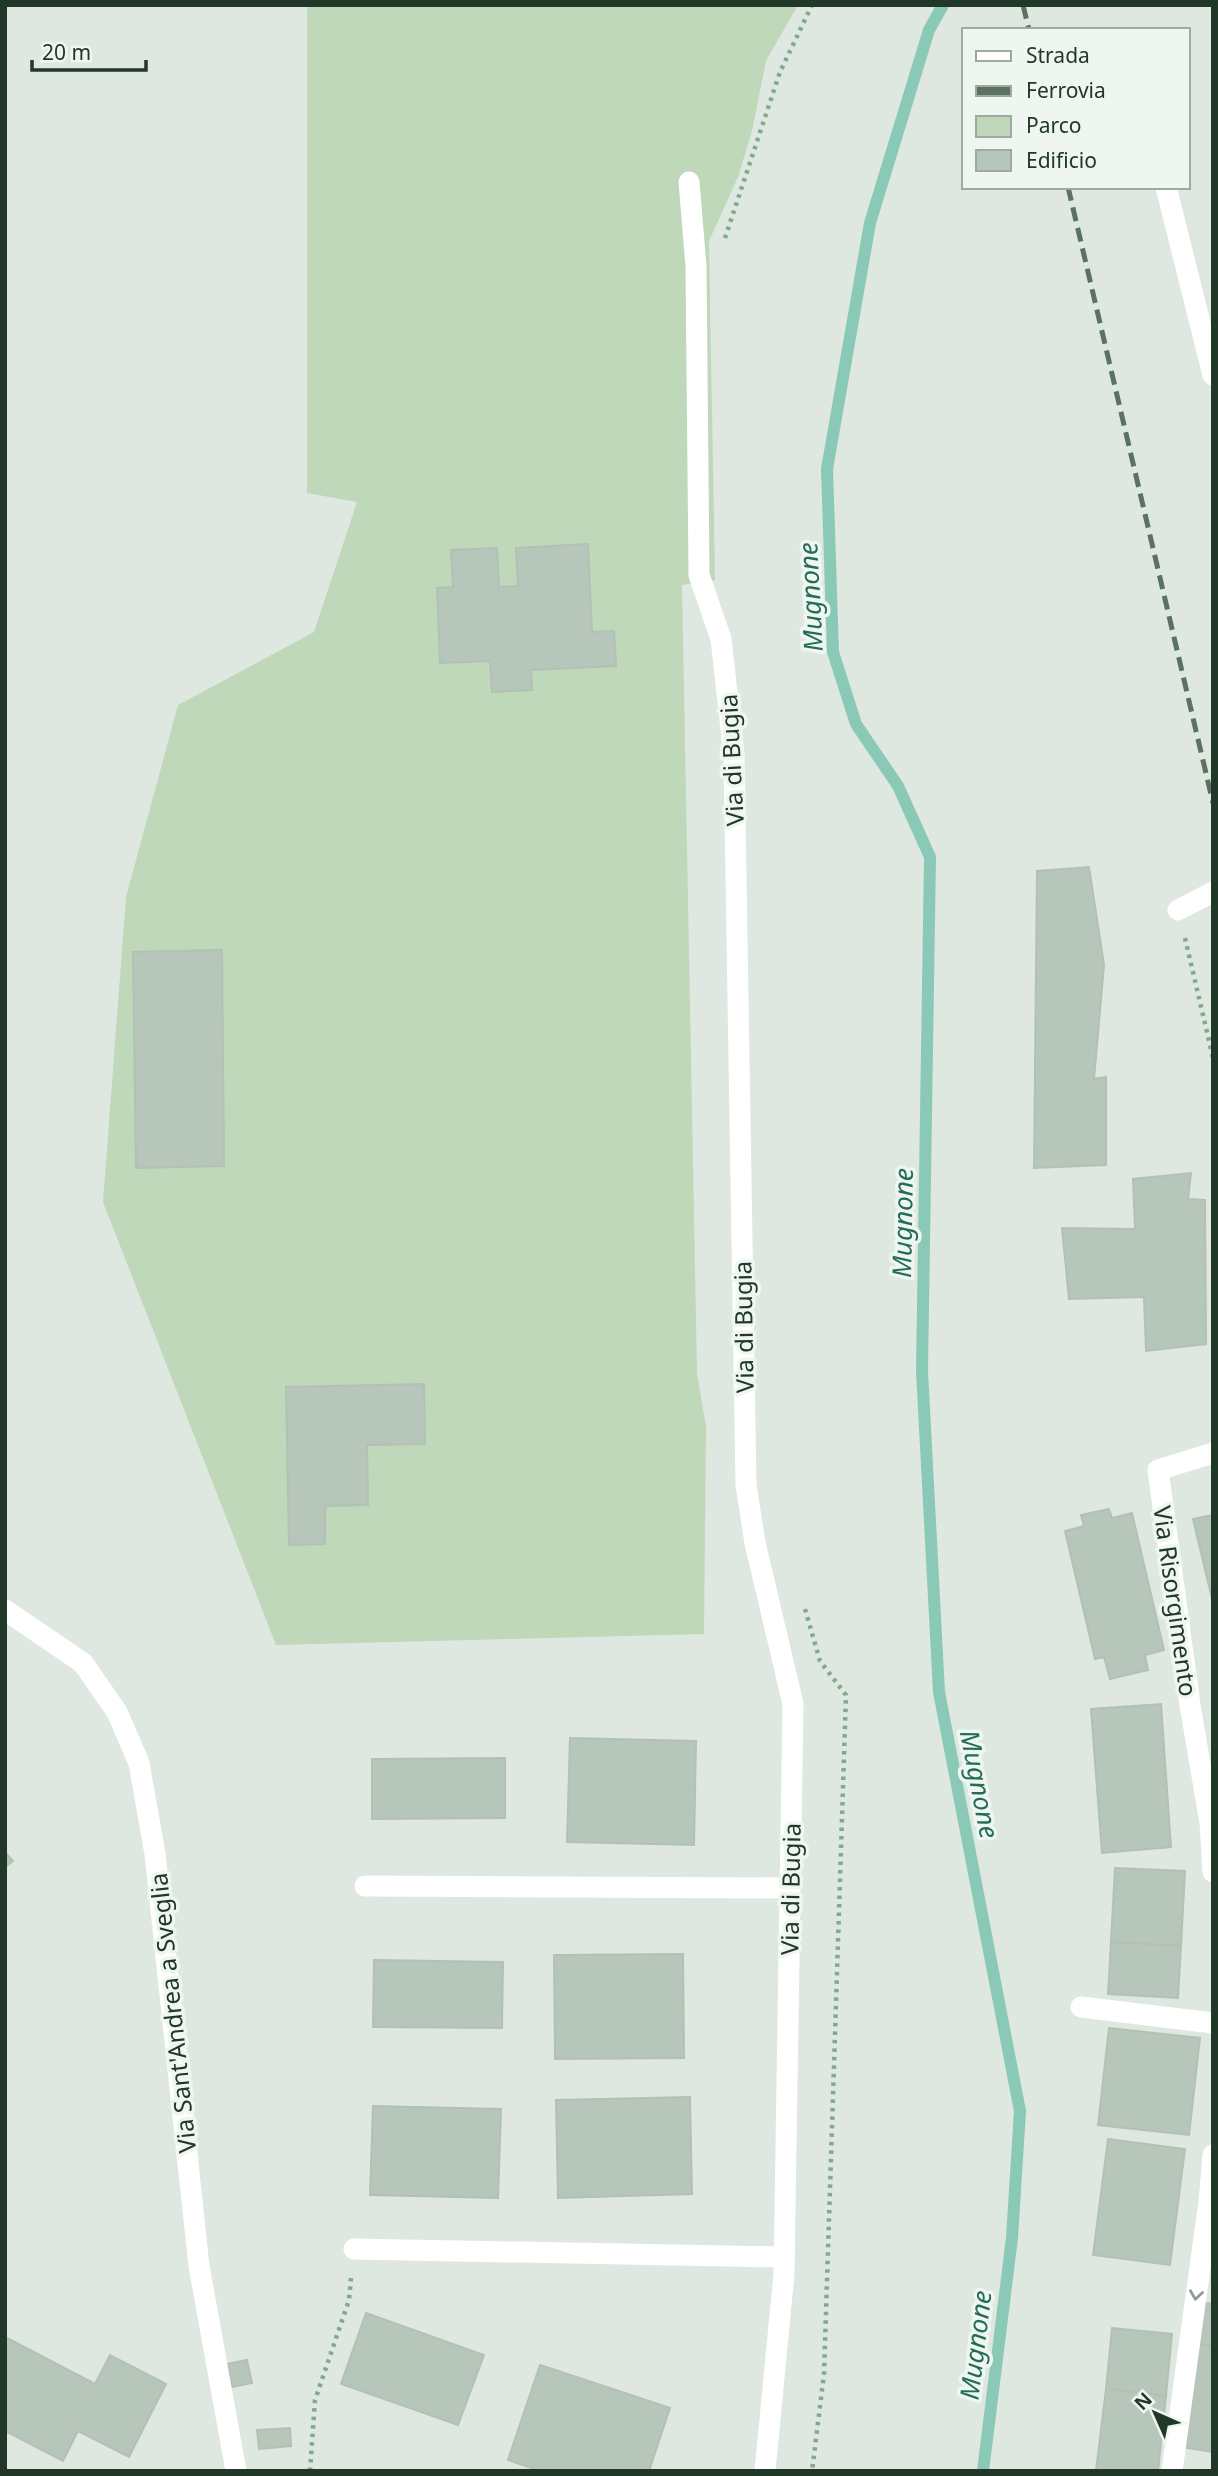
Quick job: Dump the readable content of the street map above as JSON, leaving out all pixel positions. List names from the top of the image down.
{
  "streets": {
    "street": ["Via di Bugia", "Via Risorgimento", "Via Sant'Andrea a Sveglia"]
  },
  "water": ["Mugnone"],
  "legend": [
    "Strada",
    "Ferrovia",
    "Parco",
    "Edificio"
  ],
  "scale_bar": "20 m",
  "north": "top left"
}
